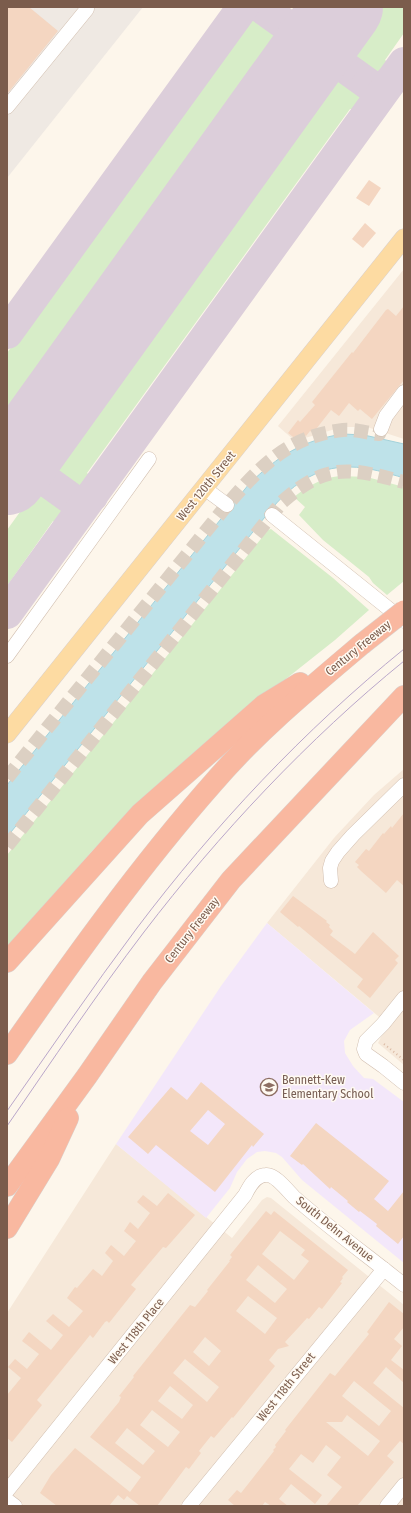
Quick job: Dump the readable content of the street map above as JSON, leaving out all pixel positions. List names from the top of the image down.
{
  "streets": {
    "highway": ["Century Freeway"],
    "main road": ["West 120th Street"],
    "street": ["South Dehn Avenue", "West 118th Place", "West 118th Street"]
  },
  "crossings": [
    ["South Dehn Avenue", "West 118th Place"],
    ["South Dehn Avenue", "West 118th Street"]
  ],
  "places": {
    "school or university": ["Bennett-Kew Elementary School"]
  }
}
